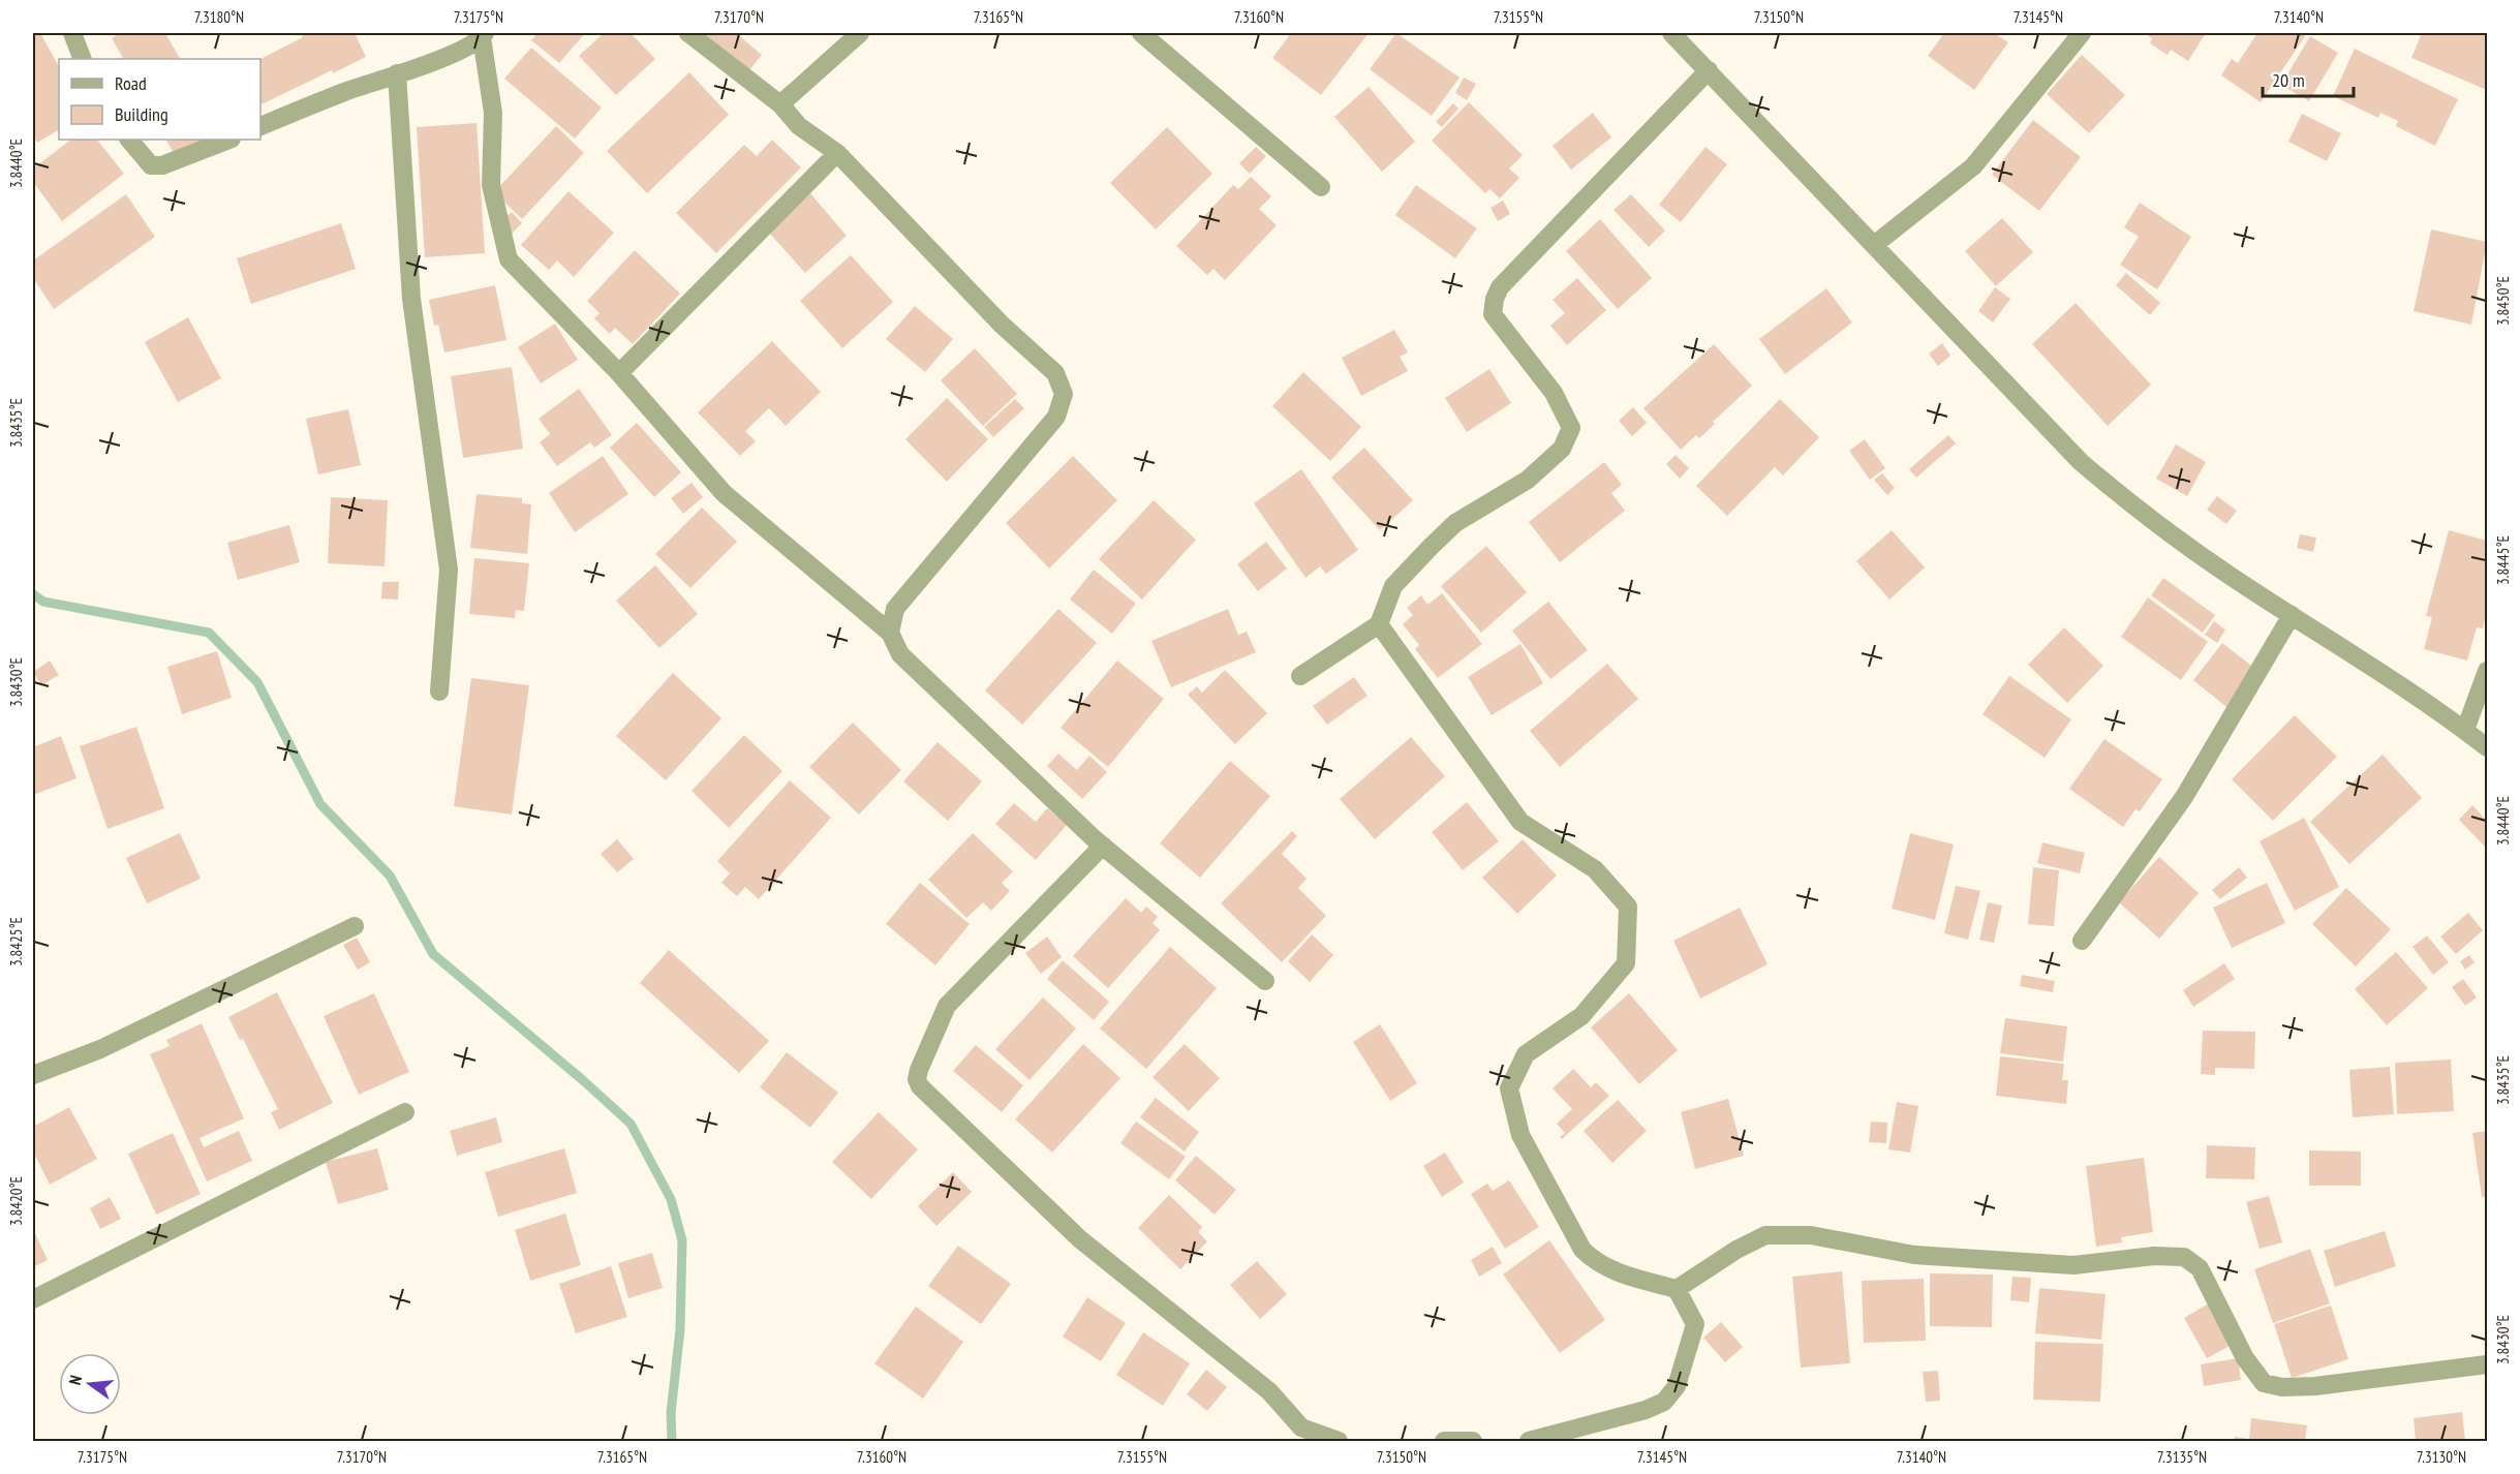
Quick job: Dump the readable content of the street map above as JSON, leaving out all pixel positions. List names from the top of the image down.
{
  "legend": ["Road", "Building"],
  "scale_bar": "20 m",
  "north": "left",
  "coordinates": [
    "7.3180°N",
    "7.3175°N",
    "7.3170°N",
    "7.3165°N",
    "7.3160°N",
    "7.3155°N",
    "7.3150°N",
    "7.3145°N",
    "7.3140°N",
    "3.8440°E",
    "3.8450°E",
    "3.8435°E",
    "3.8445°E",
    "3.8430°E",
    "3.8425°E",
    "3.8420°E",
    "7.3135°N",
    "7.3130°N"
  ]
}
